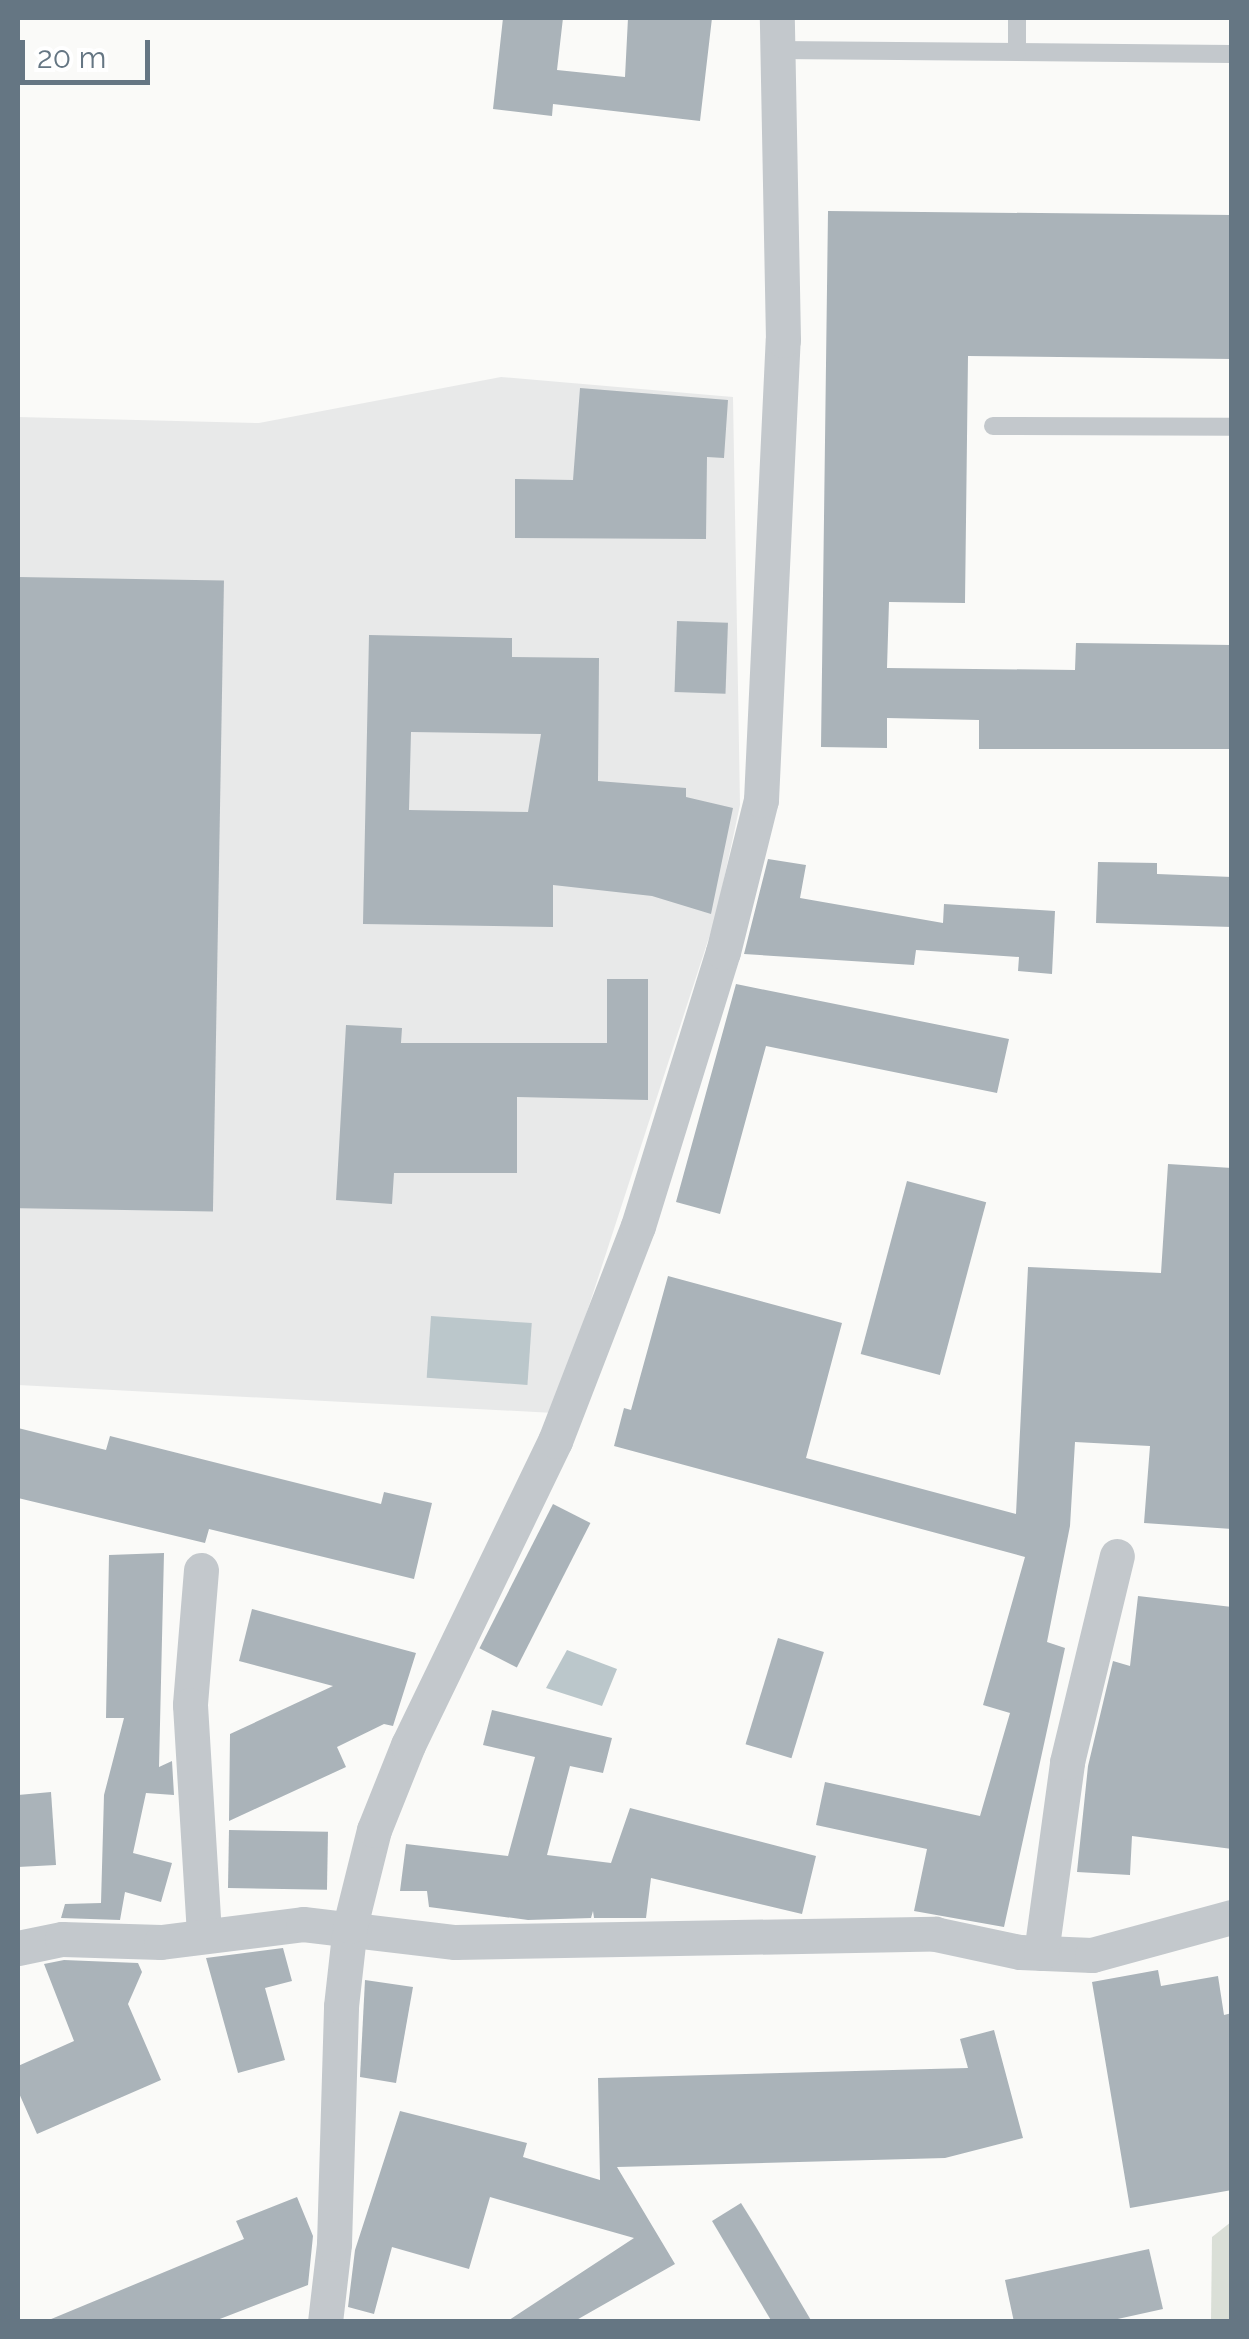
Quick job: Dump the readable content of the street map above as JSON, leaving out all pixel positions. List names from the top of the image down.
{
  "scale_bar": "20 m"
}
